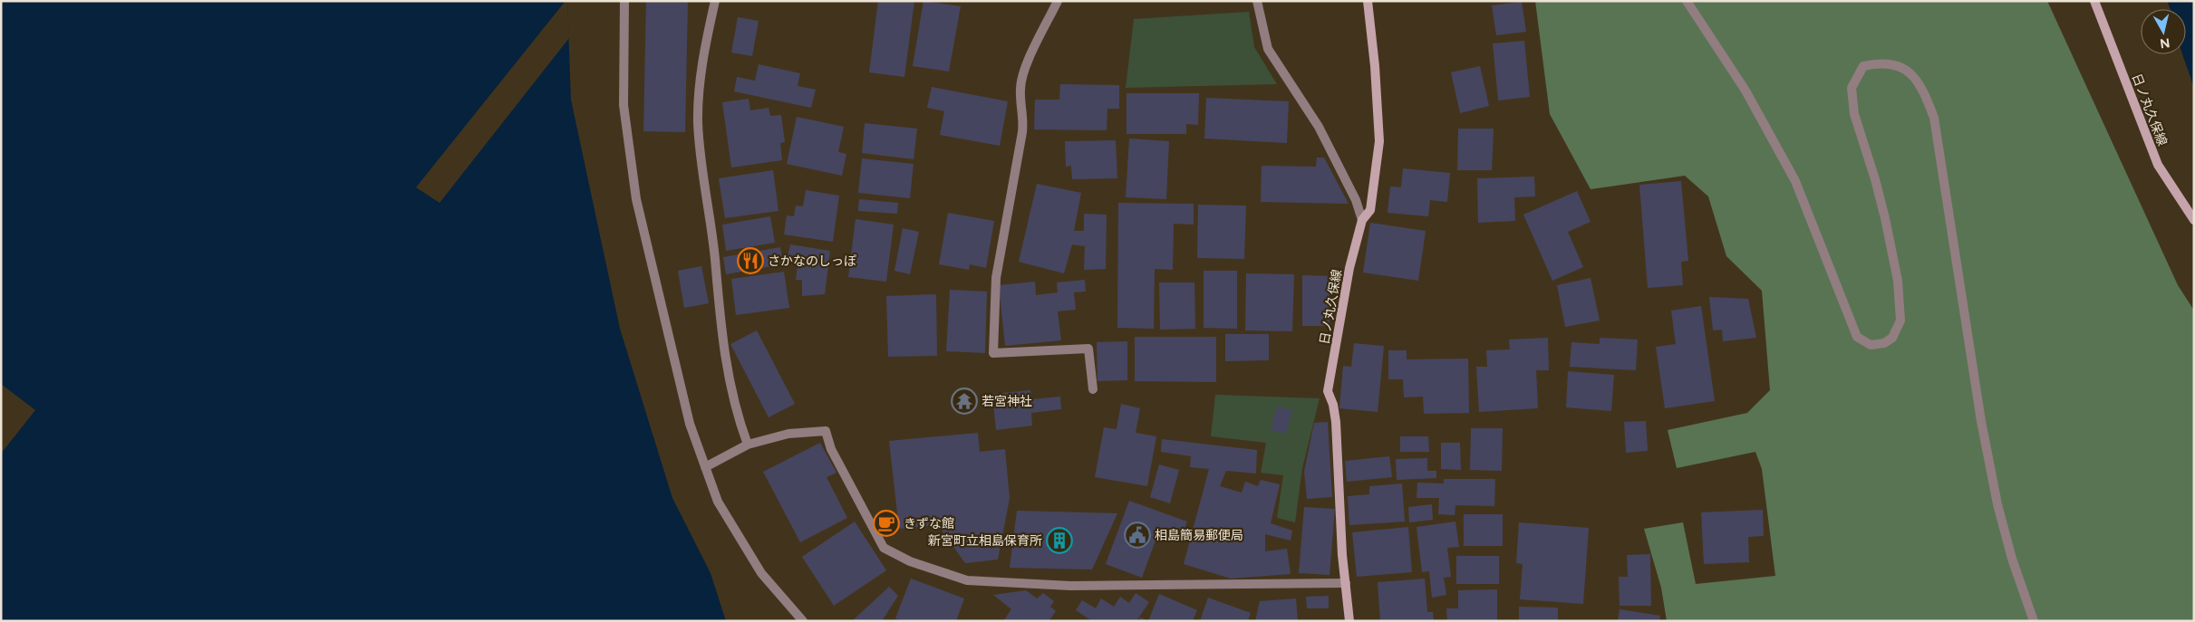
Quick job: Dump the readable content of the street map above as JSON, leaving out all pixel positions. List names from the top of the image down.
{
  "streets": {
    "main road": ["日ノ丸久保線"]
  },
  "places": {
    "restaurant": ["さかなのしっぽ"],
    "temple": ["若宮神社"],
    "cafe": ["きずな館"],
    "public building": ["相島簡易郵便局"],
    "building": ["新宮町立相島保育所"]
  },
  "north": "bottom"
}
